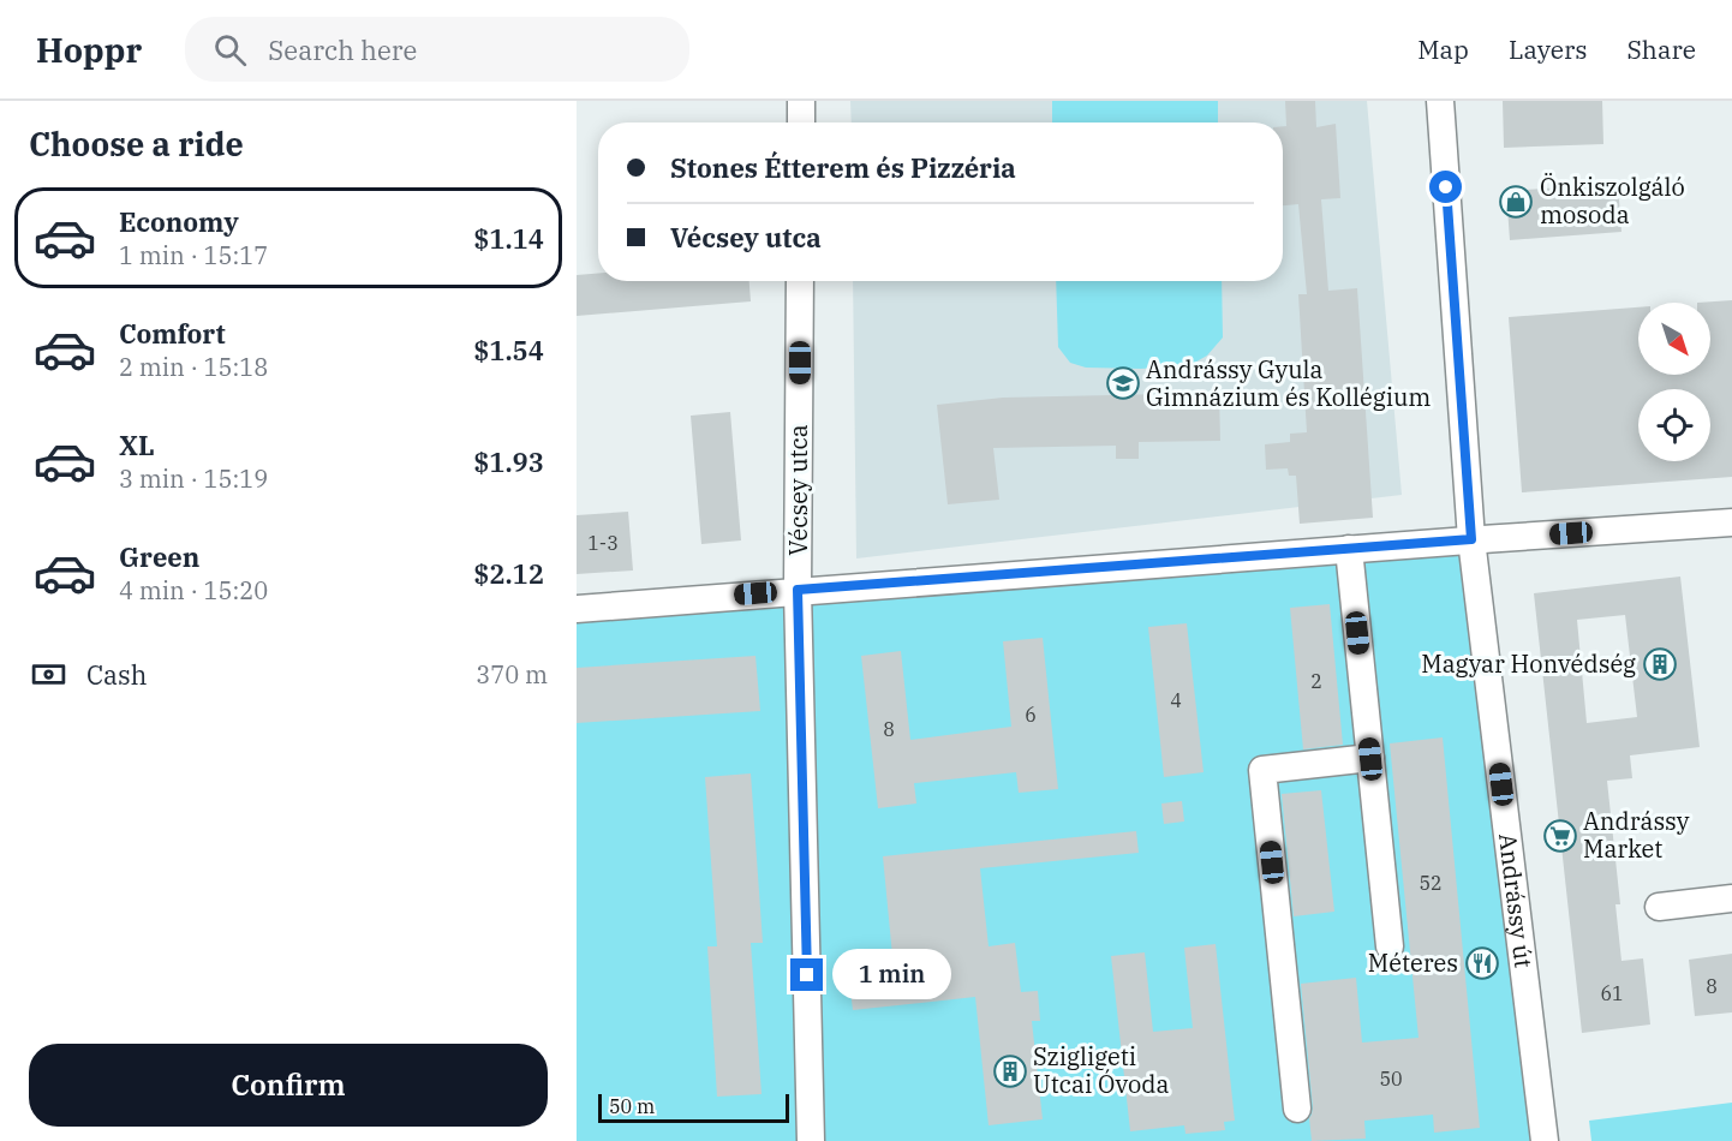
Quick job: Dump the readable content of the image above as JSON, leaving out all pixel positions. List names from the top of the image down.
{
  "streets": {
    "street": ["Vécsey utca", "Andrássy út"]
  },
  "places": {
    "shop": ["Önkiszolgáló mosoda"],
    "school or university": ["Andrássy Gyula Gimnázium és Kollégium"],
    "building": ["Magyar Honvédség", "Szigligeti Utcai Óvoda"],
    "supermarket": ["Andrássy Market"],
    "restaurant": ["Méteres"]
  },
  "house_numbers": [
    "1-3",
    "2",
    "4",
    "6",
    "8",
    "52",
    "8",
    "61",
    "50"
  ],
  "scale_bar": "50 m",
  "north": "bottom right",
  "page": {
    "header": "Hoppr",
    "search": "Search here",
    "nav": ["Map", "Layers", "Share"],
    "heading": "Choose a ride",
    "banner": ["Stones Étterem és Pizzéria", "Vécsey utca"],
    "list": [
      {
        "name": "Economy",
        "note": "1 min · 15:17",
        "value": "$1.14"
      },
      {
        "name": "Comfort",
        "note": "2 min · 15:18",
        "value": "$1.54"
      },
      {
        "name": "XL",
        "note": "3 min · 15:19",
        "value": "$1.93"
      },
      {
        "name": "Green",
        "note": "4 min · 15:20",
        "value": "$2.12"
      }
    ],
    "pay": ["Cash", "370 m"],
    "bubble": "1 min",
    "buttons": "Confirm",
    "scale": "50 m"
  }
}
